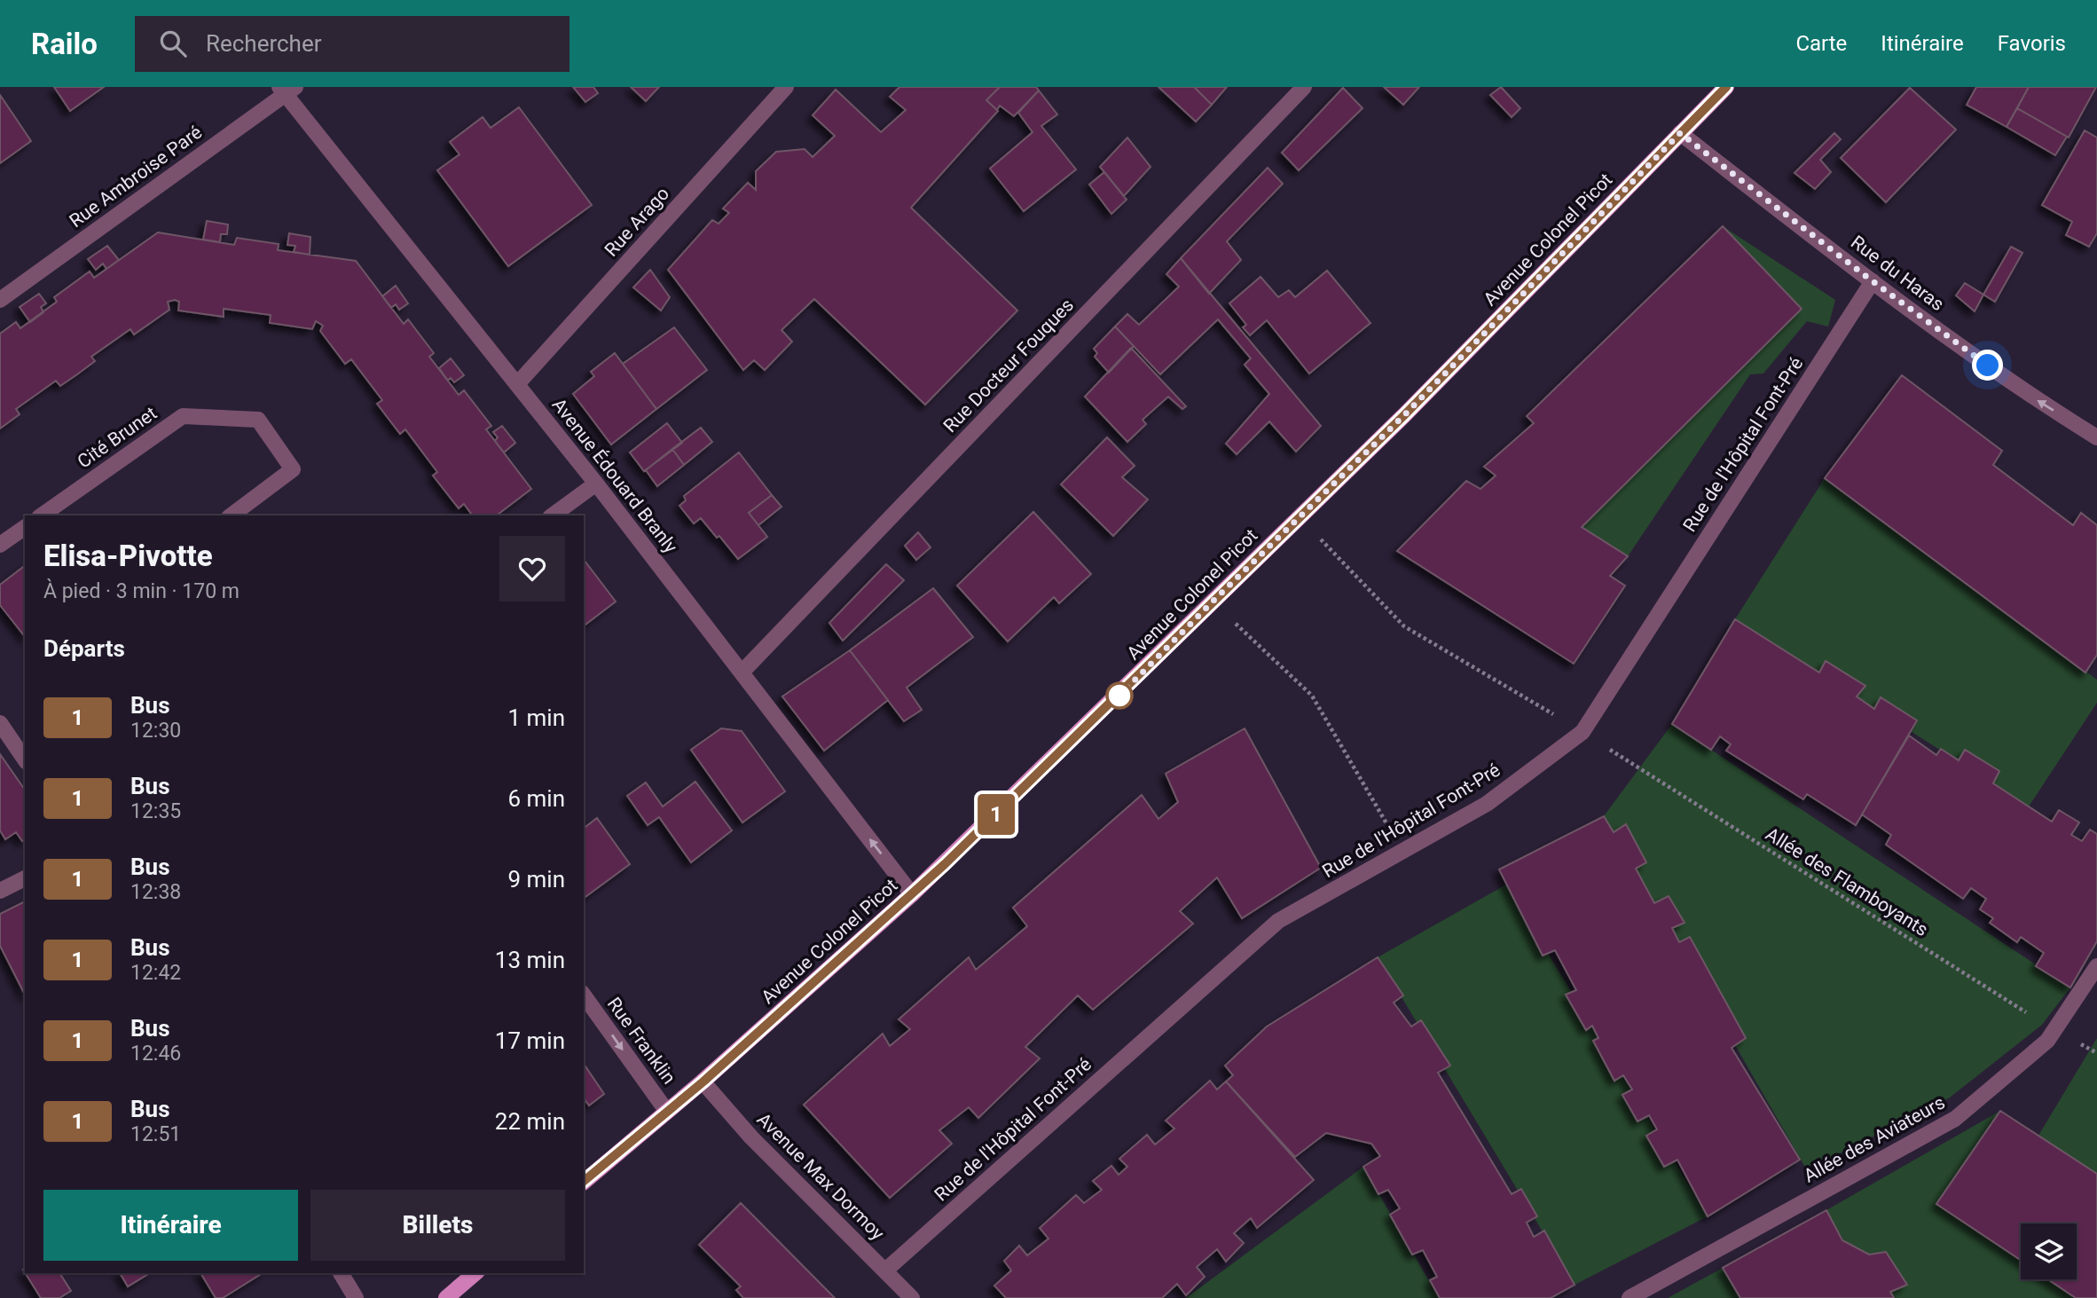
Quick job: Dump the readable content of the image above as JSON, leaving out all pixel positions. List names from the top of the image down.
{
  "streets": {
    "main road": ["Avenue Colonel Picot"],
    "street": [
      "Rue Ambroise Paré",
      "Rue Arago",
      "Rue du Haras",
      "Rue Docteur Fouques",
      "Cité Brunet",
      "Rue de l'Hôpital Font-Pré",
      "Avenue Édouard Branly",
      "Rue Franklin",
      "Allée des Aviateurs",
      "Avenue Max Dormoy"
    ],
    "path": ["Allée des Flamboyants"]
  },
  "crossings": [
    ["Rue Ambroise Paré", "Avenue Édouard Branly"],
    ["Rue Arago", "Avenue Édouard Branly"],
    ["Avenue Colonel Picot", "Rue du Haras"],
    ["Avenue Colonel Picot", "Avenue Édouard Branly"],
    ["Avenue Colonel Picot", "Rue Franklin"],
    ["Avenue Colonel Picot", "Avenue Max Dormoy"],
    ["Rue du Haras", "Rue de l'Hôpital Font-Pré"],
    ["Rue Docteur Fouques", "Avenue Édouard Branly"],
    ["Rue de l'Hôpital Font-Pré", "Allée des Flamboyants"],
    ["Rue de l'Hôpital Font-Pré", "Avenue Max Dormoy"],
    ["Allée des Flamboyants", "Allée des Aviateurs"]
  ],
  "one_way": ["Rue du Haras", "Rue Franklin"],
  "lines": ["bus line 1"],
  "page": {
    "header": "Railo",
    "search": "Rechercher",
    "nav": ["Carte", "Itinéraire", "Favoris"],
    "on_map": "1",
    "heading": [
      ["Elisa-Pivotte", "À pied · 3 min · 170 m"],
      "Départs"
    ],
    "list": [
      {
        "mark": "1",
        "name": "Bus",
        "note": "12:30",
        "value": "1 min"
      },
      {
        "mark": "1",
        "name": "Bus",
        "note": "12:35",
        "value": "6 min"
      },
      {
        "mark": "1",
        "name": "Bus",
        "note": "12:38",
        "value": "9 min"
      },
      {
        "mark": "1",
        "name": "Bus",
        "note": "12:42",
        "value": "13 min"
      },
      {
        "mark": "1",
        "name": "Bus",
        "note": "12:46",
        "value": "17 min"
      },
      {
        "mark": "1",
        "name": "Bus",
        "note": "12:51",
        "value": "22 min"
      }
    ],
    "buttons": ["Itinéraire", "Billets"]
  }
}
